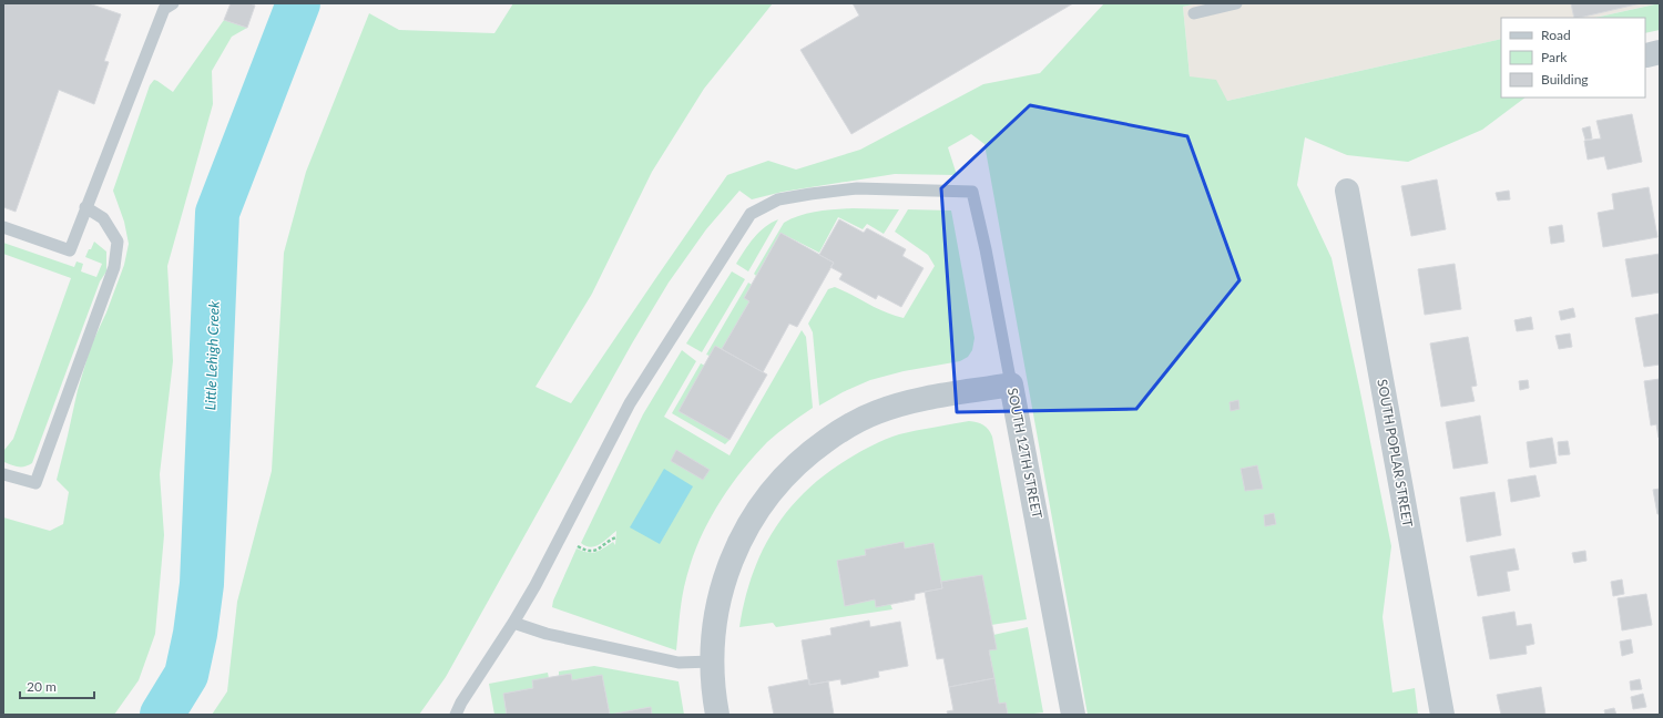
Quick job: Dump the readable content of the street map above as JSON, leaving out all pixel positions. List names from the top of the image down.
{
  "streets": {
    "street": ["SOUTH 12TH STREET", "SOUTH POPLAR STREET"]
  },
  "water": ["Little Lehigh Creek"],
  "legend": ["Road", "Park", "Building"],
  "scale_bar": "20 m"
}
